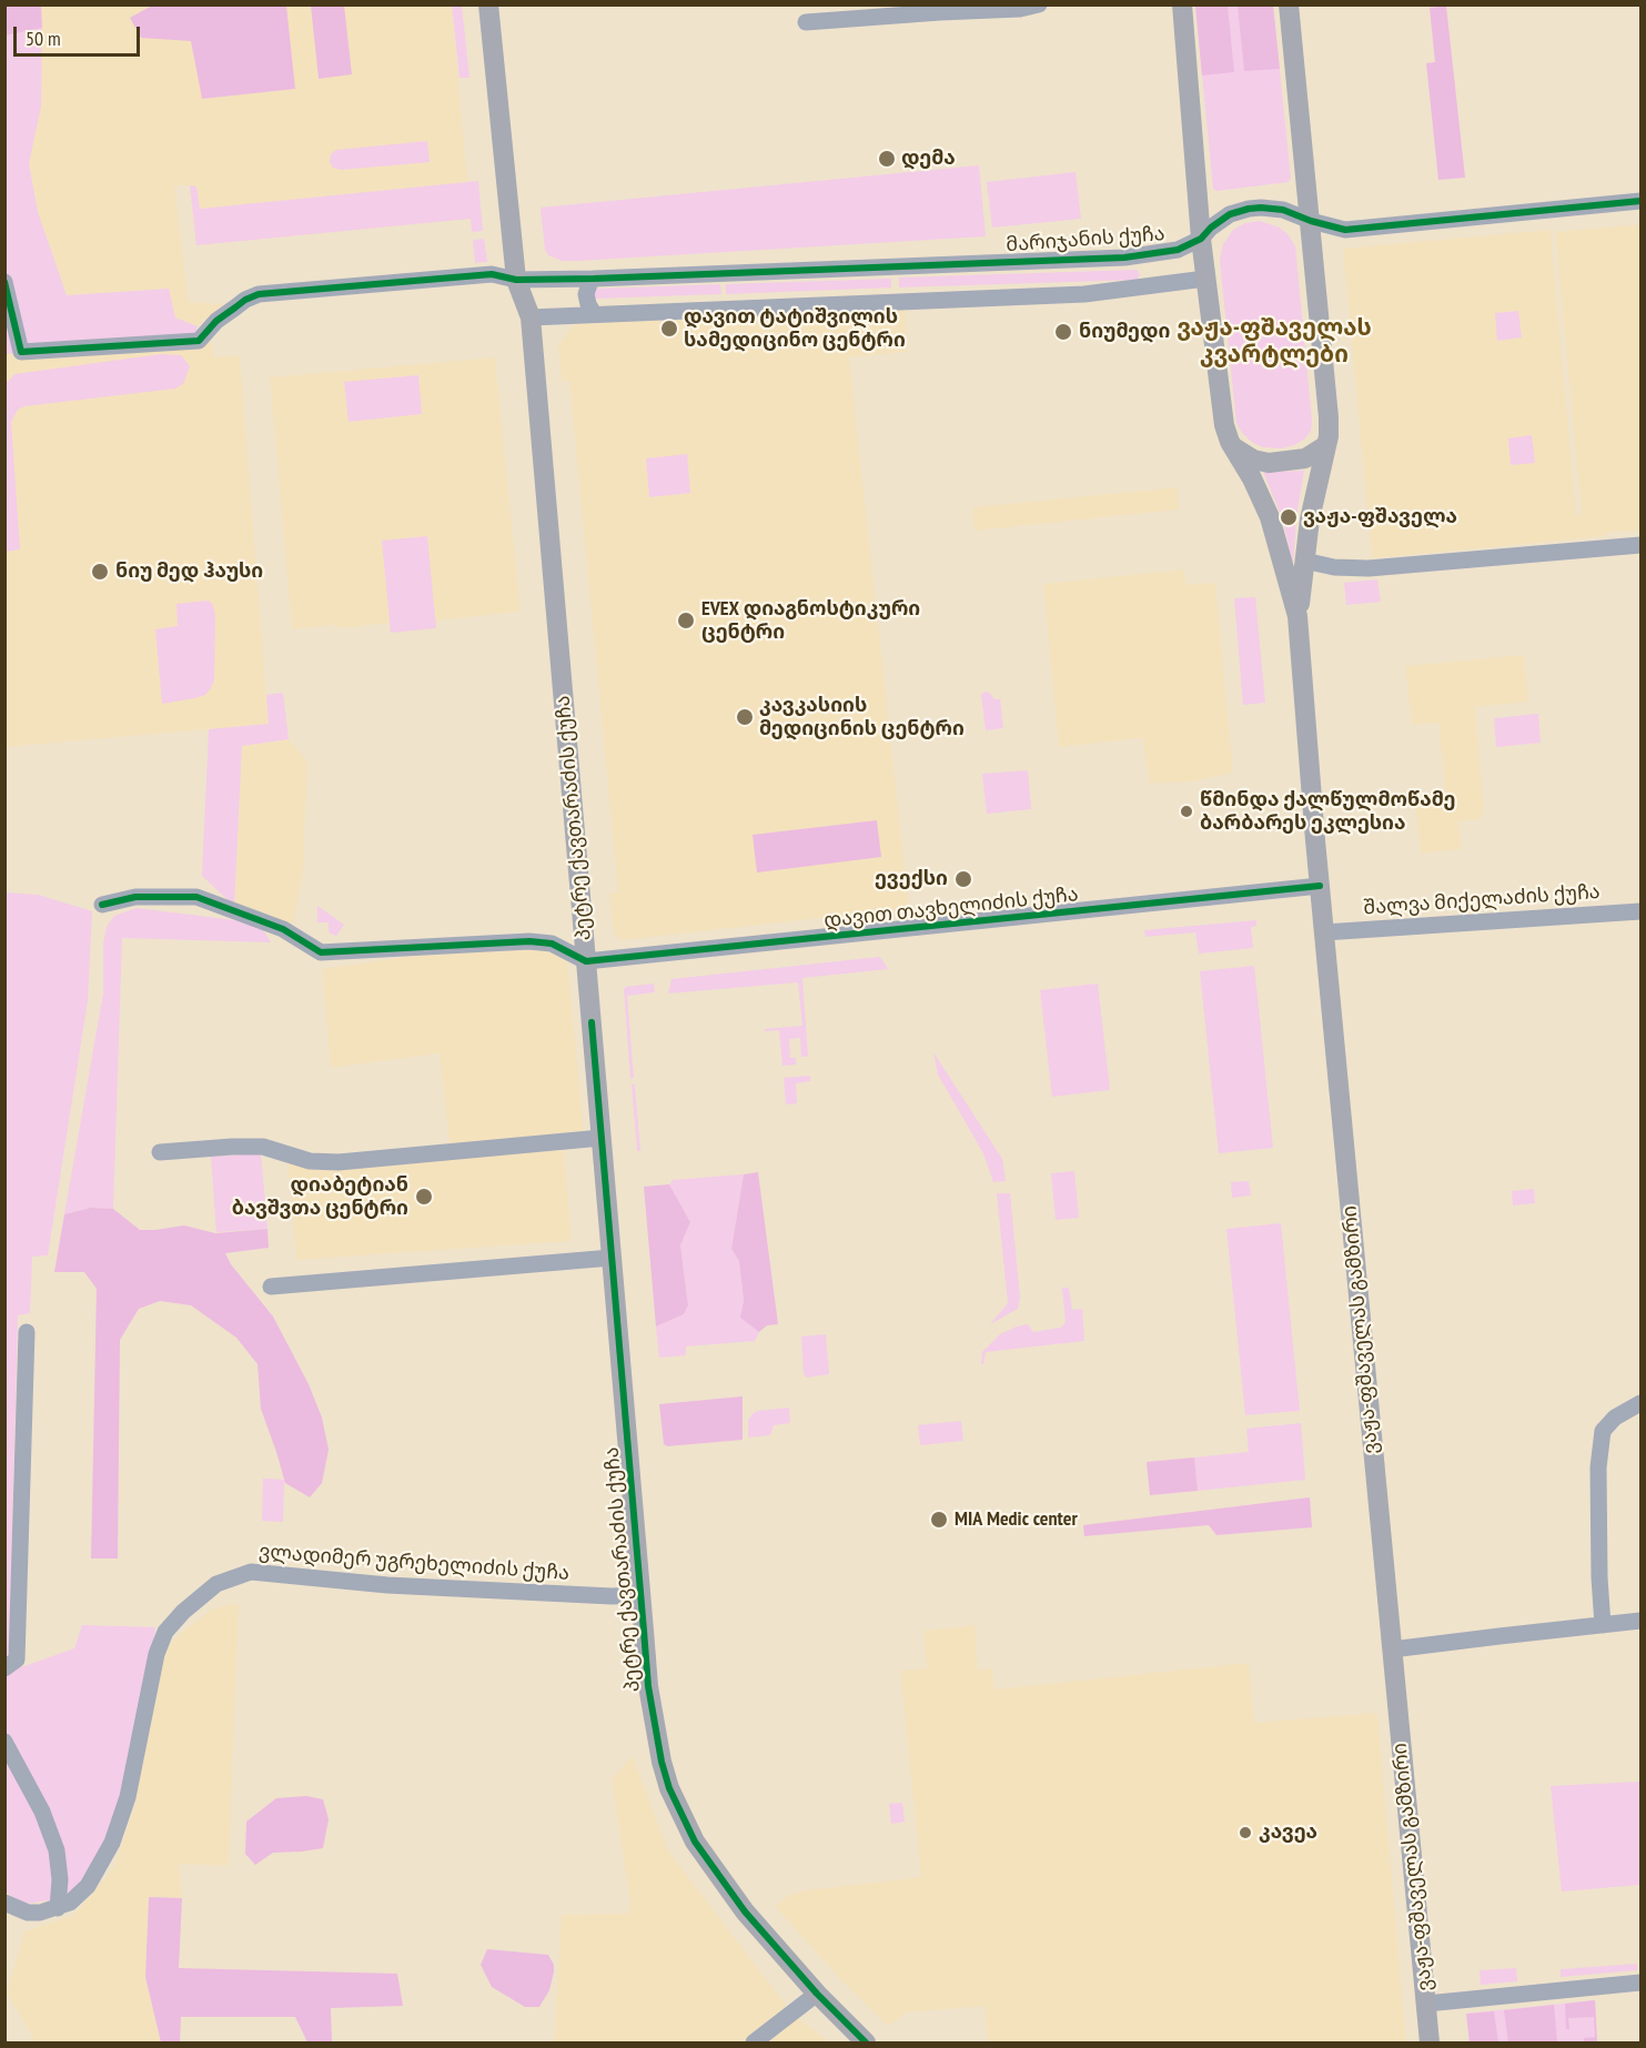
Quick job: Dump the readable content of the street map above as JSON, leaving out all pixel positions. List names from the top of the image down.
{
  "streets": {
    "main road": ["პეტრე ქავთარაძის ქუჩა", "ვაჟა-ფშაველას გამზირი"],
    "street": [
      "მარიჯანის ქუჩა",
      "შალვა მიქელაძის ქუჩა",
      "დავით თავხელიძის ქუჩა",
      "ვლადიმერ უგრეხელიძის ქუჩა"
    ]
  },
  "crossings": [
    ["მარიჯანის ქუჩა", "პეტრე ქავთარაძის ქუჩა"],
    ["მარიჯანის ქუჩა", "ვაჟა-ფშაველას გამზირი"],
    ["პეტრე ქავთარაძის ქუჩა", "დავით თავხელიძის ქუჩა"],
    ["პეტრე ქავთარაძის ქუჩა", "ვლადიმერ უგრეხელიძის ქუჩა"],
    ["შალვა მიქელაძის ქუჩა", "ვაჟა-ფშაველას გამზირი"],
    ["დავით თავხელიძის ქუჩა", "ვაჟა-ფშაველას გამზირი"]
  ],
  "districts": ["ვაჟა-ფშაველას კვარტლები"],
  "places": [
    "დემა",
    "დავით ტატიშვილის სამედიცინო ცენტრი",
    "ნიუმედი",
    "ვაჟა-ფშაველა",
    "ნიუ მედ ჰაუსი",
    "EVEX დიაგნოსტიკური ცენტრი",
    "კავკასიის მედიცინის ცენტრი",
    "წმინდა ქალწულმოწამე ბარბარეს ეკლესია",
    "ევექსი",
    "დიაბეტიან ბავშვთა ცენტრი",
    "MIA Medic center",
    "კავეა"
  ],
  "scale_bar": "50 m"
}
